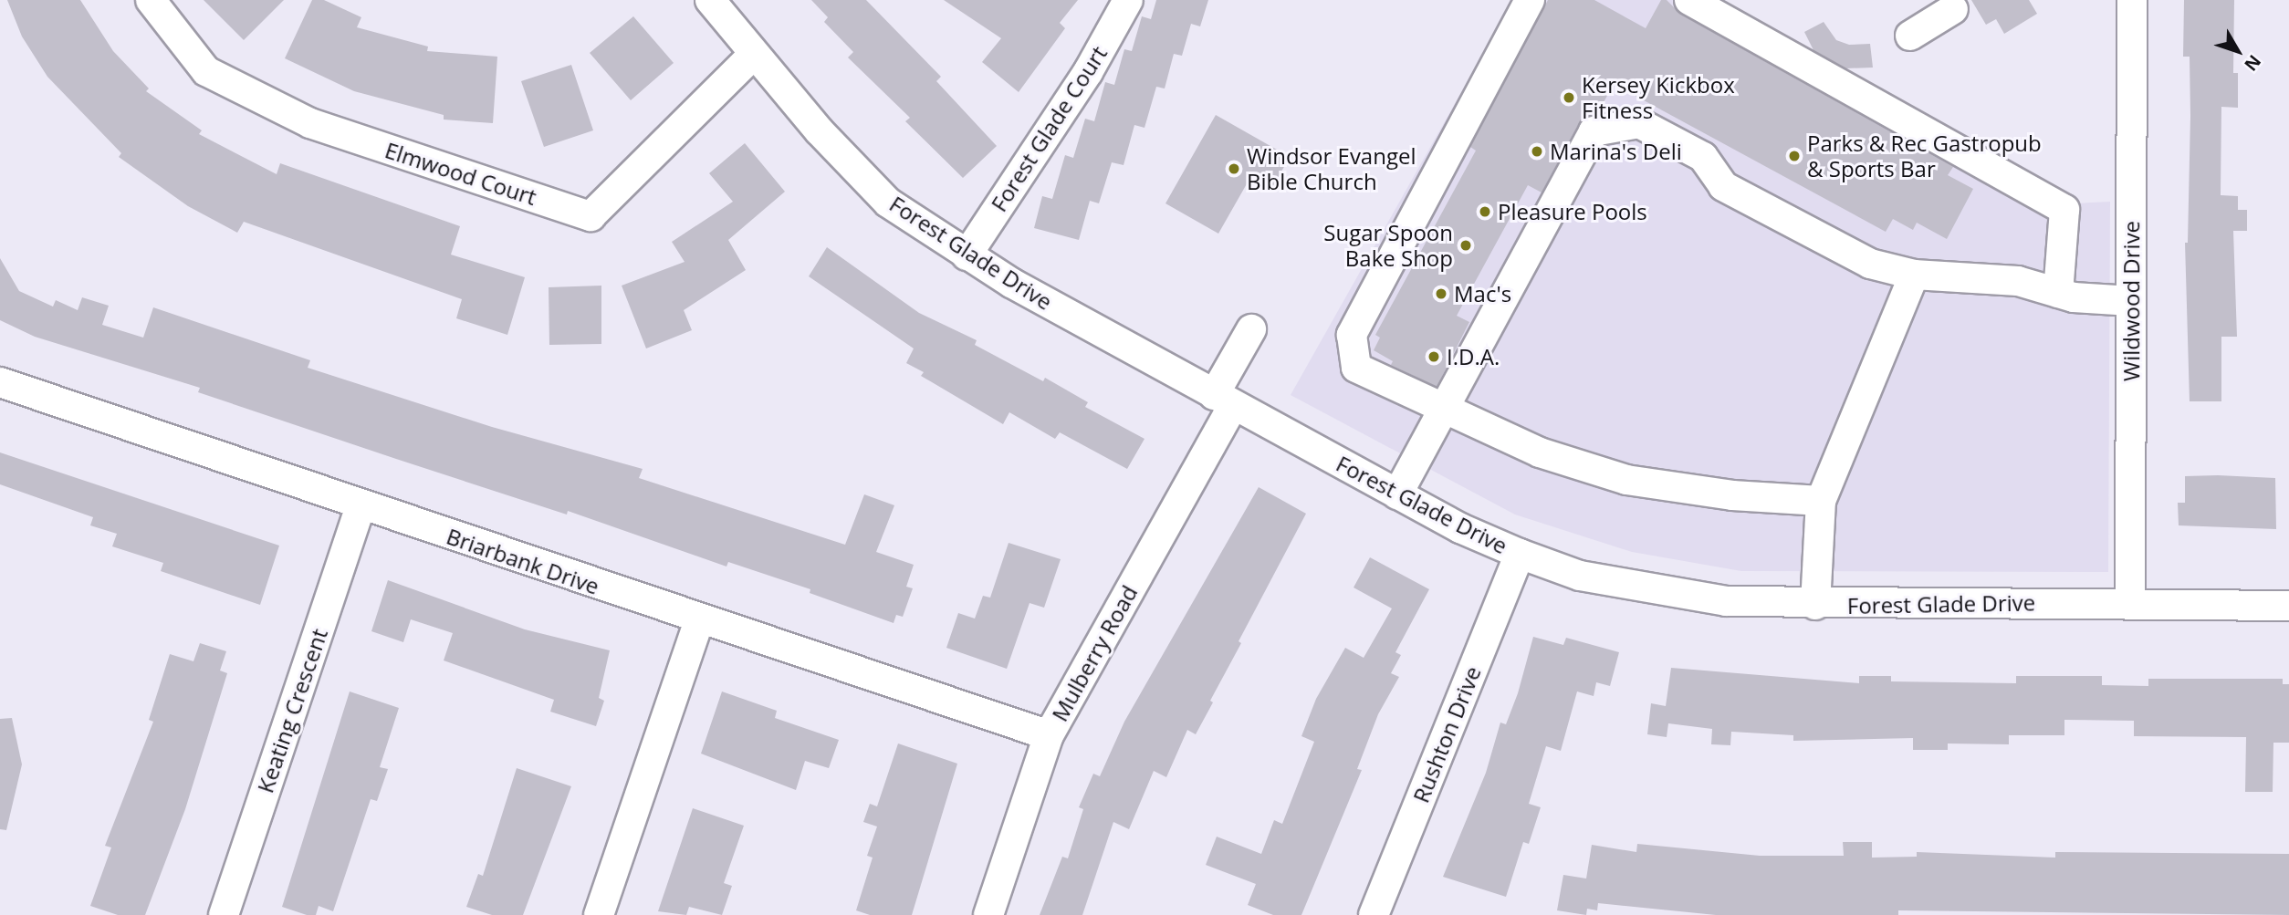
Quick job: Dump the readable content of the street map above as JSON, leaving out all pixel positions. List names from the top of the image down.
{
  "streets": {
    "street": [
      "Forest Glade Court",
      "Elmwood Court",
      "Forest Glade Drive",
      "Wildwood Drive",
      "Briarbank Drive",
      "Mulberry Road",
      "Keating Crescent",
      "Rushton Drive"
    ]
  },
  "crossings": [
    ["Forest Glade Court", "Forest Glade Drive"],
    ["Elmwood Court", "Forest Glade Drive"],
    ["Forest Glade Drive", "Wildwood Drive"],
    ["Forest Glade Drive", "Mulberry Road"],
    ["Forest Glade Drive", "Rushton Drive"],
    ["Briarbank Drive", "Mulberry Road"],
    ["Briarbank Drive", "Keating Crescent"]
  ],
  "places": [
    "Kersey Kickbox Fitness",
    "Marina's Deli",
    "Parks & Rec Gastropub & Sports Bar",
    "Windsor Evangel Bible Church",
    "Pleasure Pools",
    "Sugar Spoon Bake Shop",
    "Mac's",
    "I.D.A."
  ],
  "north": "bottom right"
}
